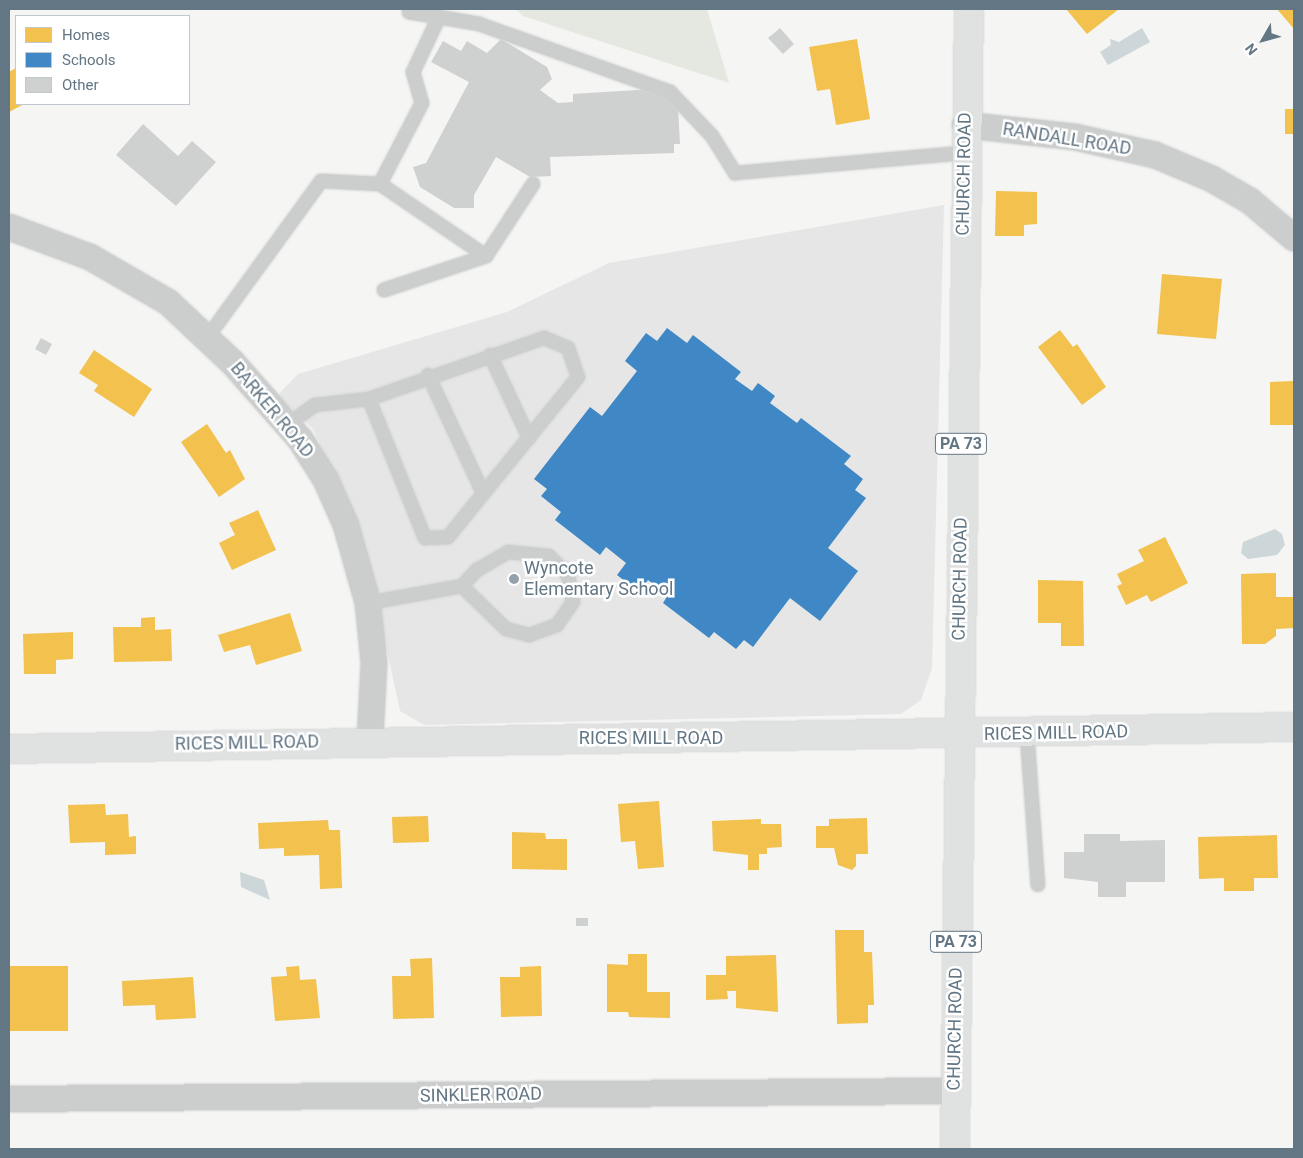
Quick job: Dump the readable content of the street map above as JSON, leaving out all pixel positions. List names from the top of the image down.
{
  "streets": {
    "street": [
      "RANDALL ROAD",
      "CHURCH ROAD",
      "BARKER ROAD",
      "PA 73",
      "RICES MILL ROAD",
      "SINKLER ROAD"
    ]
  },
  "crossings": [
    ["RANDALL ROAD", "CHURCH ROAD"],
    ["CHURCH ROAD", "RICES MILL ROAD"],
    ["CHURCH ROAD", "SINKLER ROAD"],
    ["BARKER ROAD", "RICES MILL ROAD"]
  ],
  "places": ["Wyncote Elementary School"],
  "legend": ["Homes", "Schools", "Other"],
  "north": "bottom left"
}
